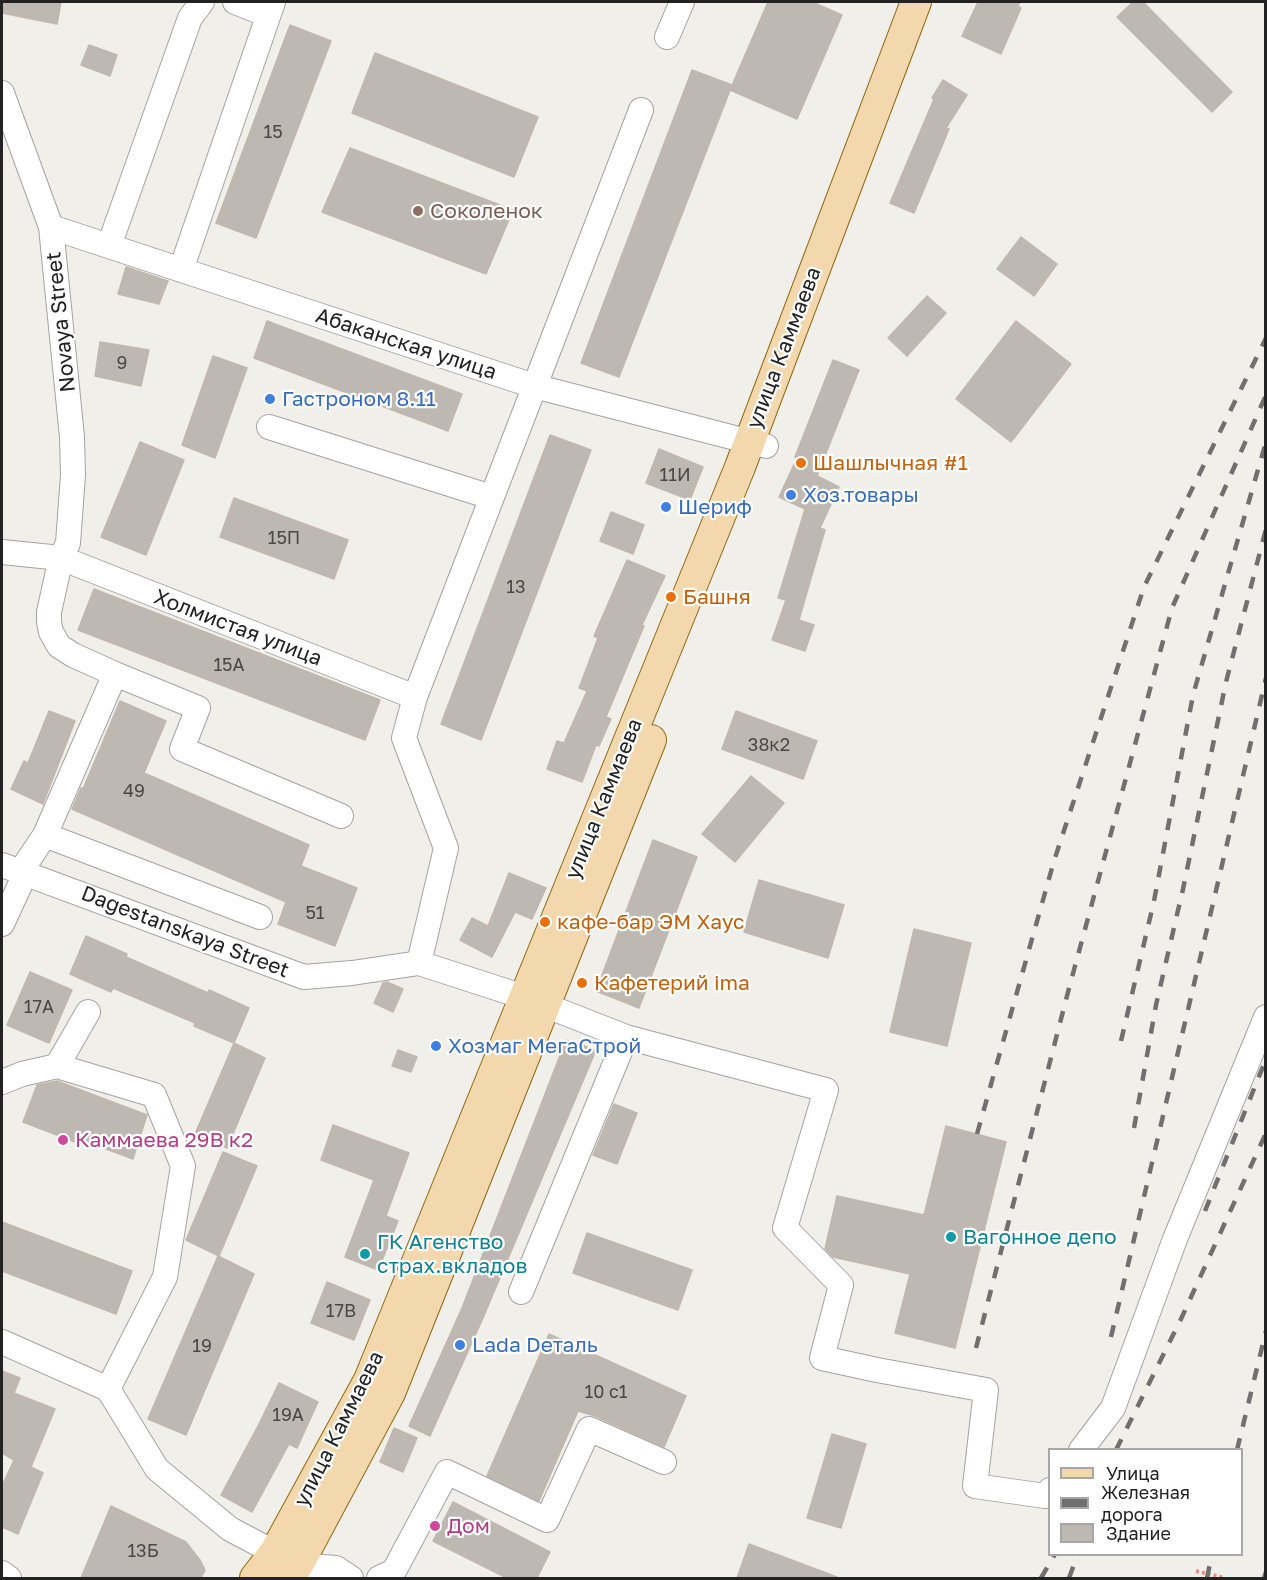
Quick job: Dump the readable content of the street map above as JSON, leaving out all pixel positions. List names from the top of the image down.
{
  "streets": {
    "main road": ["улица Каммаева"],
    "street": [
      "Novaya Street",
      "Абаканская улица",
      "Холмистая улица",
      "Dagestanskaya Street"
    ]
  },
  "crossings": [
    ["Novaya Street", "Абаканская улица"],
    ["Novaya Street", "Холмистая улица"],
    ["Абаканская улица", "улица Каммаева"],
    ["улица Каммаева", "Dagestanskaya Street"]
  ],
  "places": [
    "Соколенок",
    "Гастроном 8.11",
    "Шашлычная #1",
    "Хоз.товары",
    "Шериф",
    "Башня",
    "кафе-бар ЭМ Хаус",
    "Кафетерий ima",
    "Хозмаг МегаСтрой",
    "Каммаева 29В к2",
    "Вагонное депо",
    "ГК Агенство страх.вкладов",
    "Lada Dеталь",
    "Дом"
  ],
  "house_numbers": [
    "15",
    "9",
    "11И",
    "15П",
    "13",
    "15А",
    "38к2",
    "49",
    "51",
    "17А",
    "17В",
    "19",
    "10 с1",
    "19А",
    "13Б"
  ],
  "legend": ["Улица", "Железная дорога", "Здание"]
}
